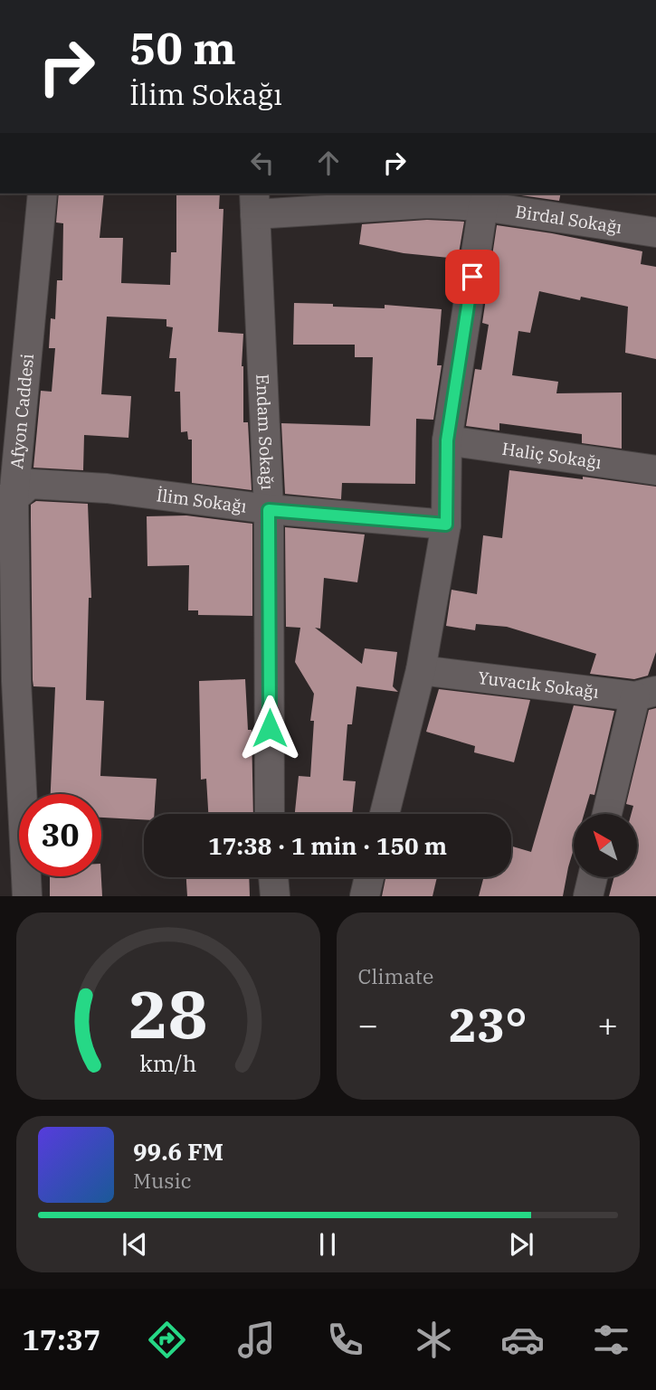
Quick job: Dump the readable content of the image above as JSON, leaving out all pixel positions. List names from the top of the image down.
{
  "streets": {
    "street": [
      "Birdal Sokağı",
      "Afyon Caddesi",
      "Endam Sokağı",
      "Haliç Sokağı",
      "İlim Sokağı",
      "Yuvacık Sokağı"
    ]
  },
  "crossings": [
    ["Birdal Sokağı", "Endam Sokağı"],
    ["Afyon Caddesi", "İlim Sokağı"],
    ["Endam Sokağı", "İlim Sokağı"]
  ],
  "north": "top left",
  "page": {
    "turn": ["50 m", "İlim Sokağı"],
    "limit": "30",
    "trip": "17:38 · 1 min · 150 m",
    "tile": "Climate",
    "heat": ["−", "23°", "+"],
    "song": ["99.6 FM", "Music"],
    "tabs": "17:37",
    "gauge": ["28", "km/h"]
  }
}
